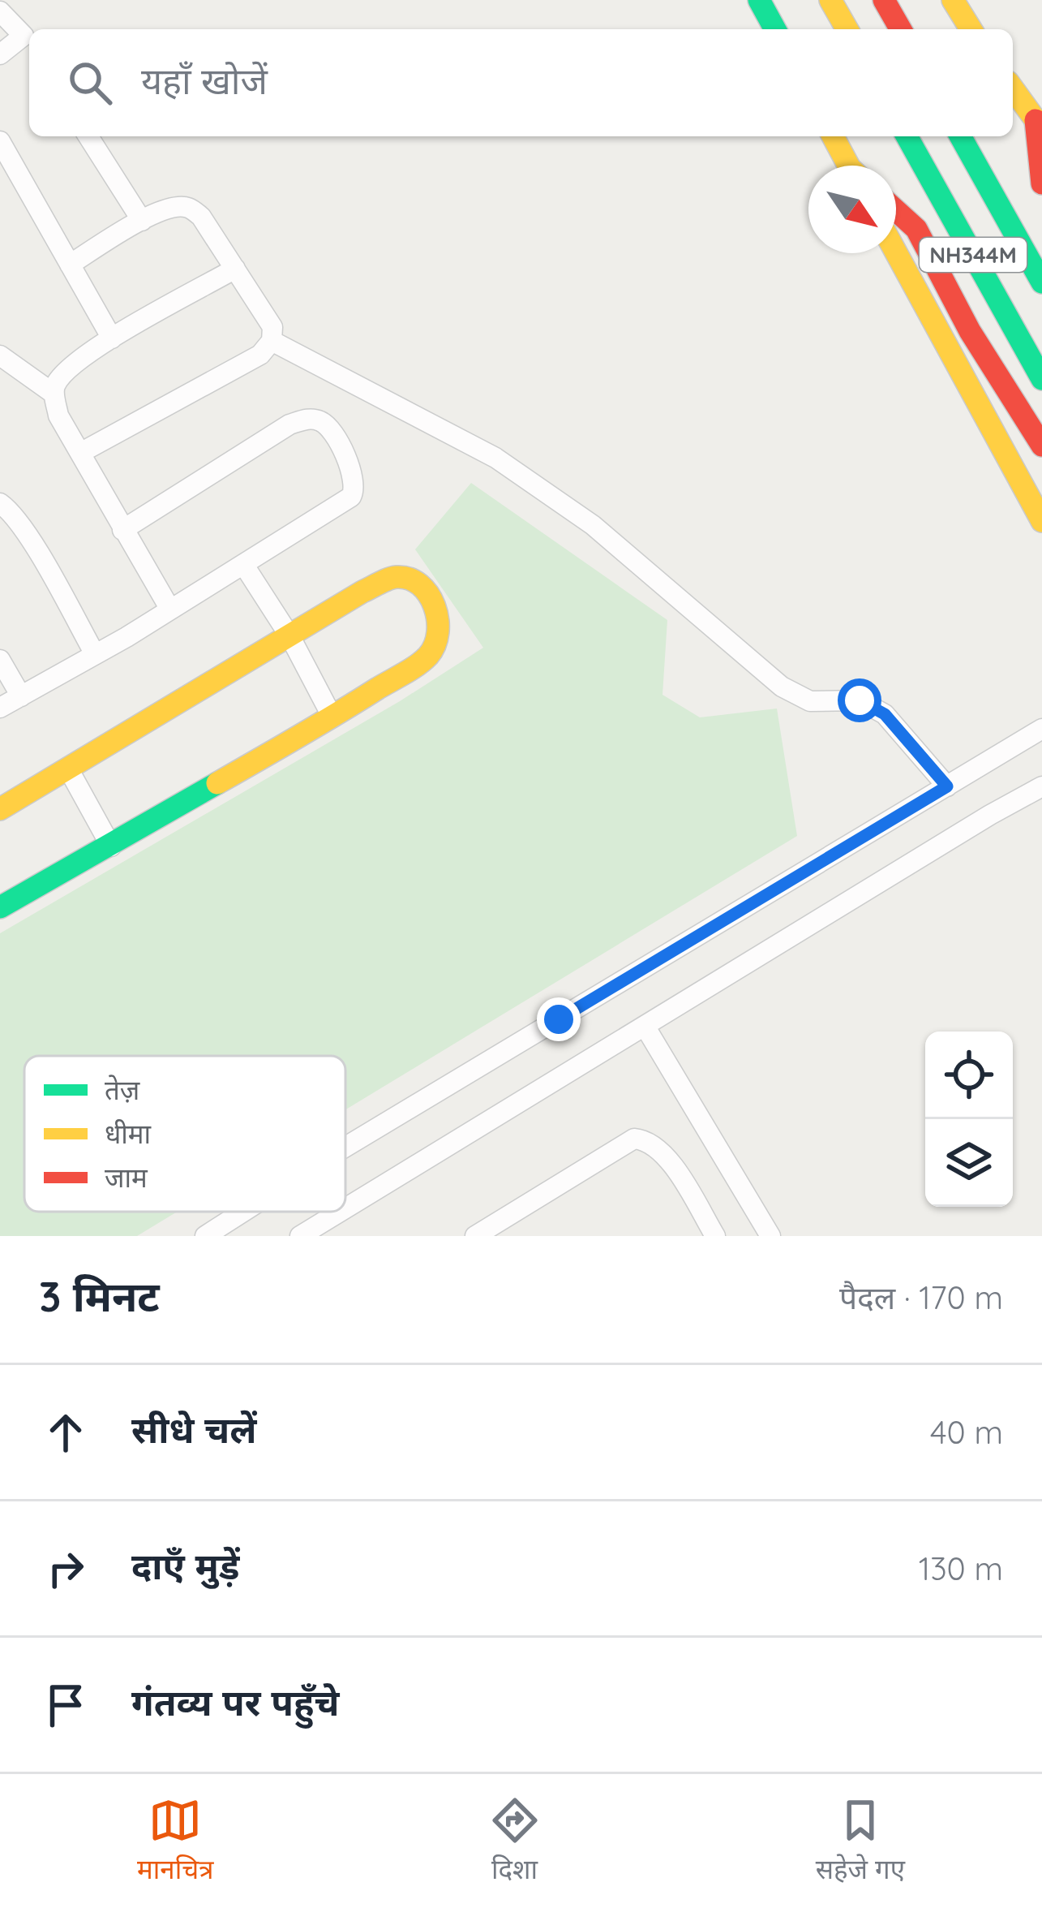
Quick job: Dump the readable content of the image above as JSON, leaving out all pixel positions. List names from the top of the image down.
{
  "streets": {
    "main road": ["NH344M"]
  },
  "legend": ["तेज़", "धीमा", "जाम"],
  "north": "bottom right",
  "page": {
    "search": "यहाँ खोजें",
    "heading": ["3 मिनट", "पैदल · 170 m"],
    "list": [
      ["सीधे चलें", "40 m"],
      ["दाएँ मुड़ें", "130 m"],
      "गंतव्य पर पहुँचे"
    ],
    "nav": ["मानचित्र", "दिशा", "सहेजे गए"]
  }
}
